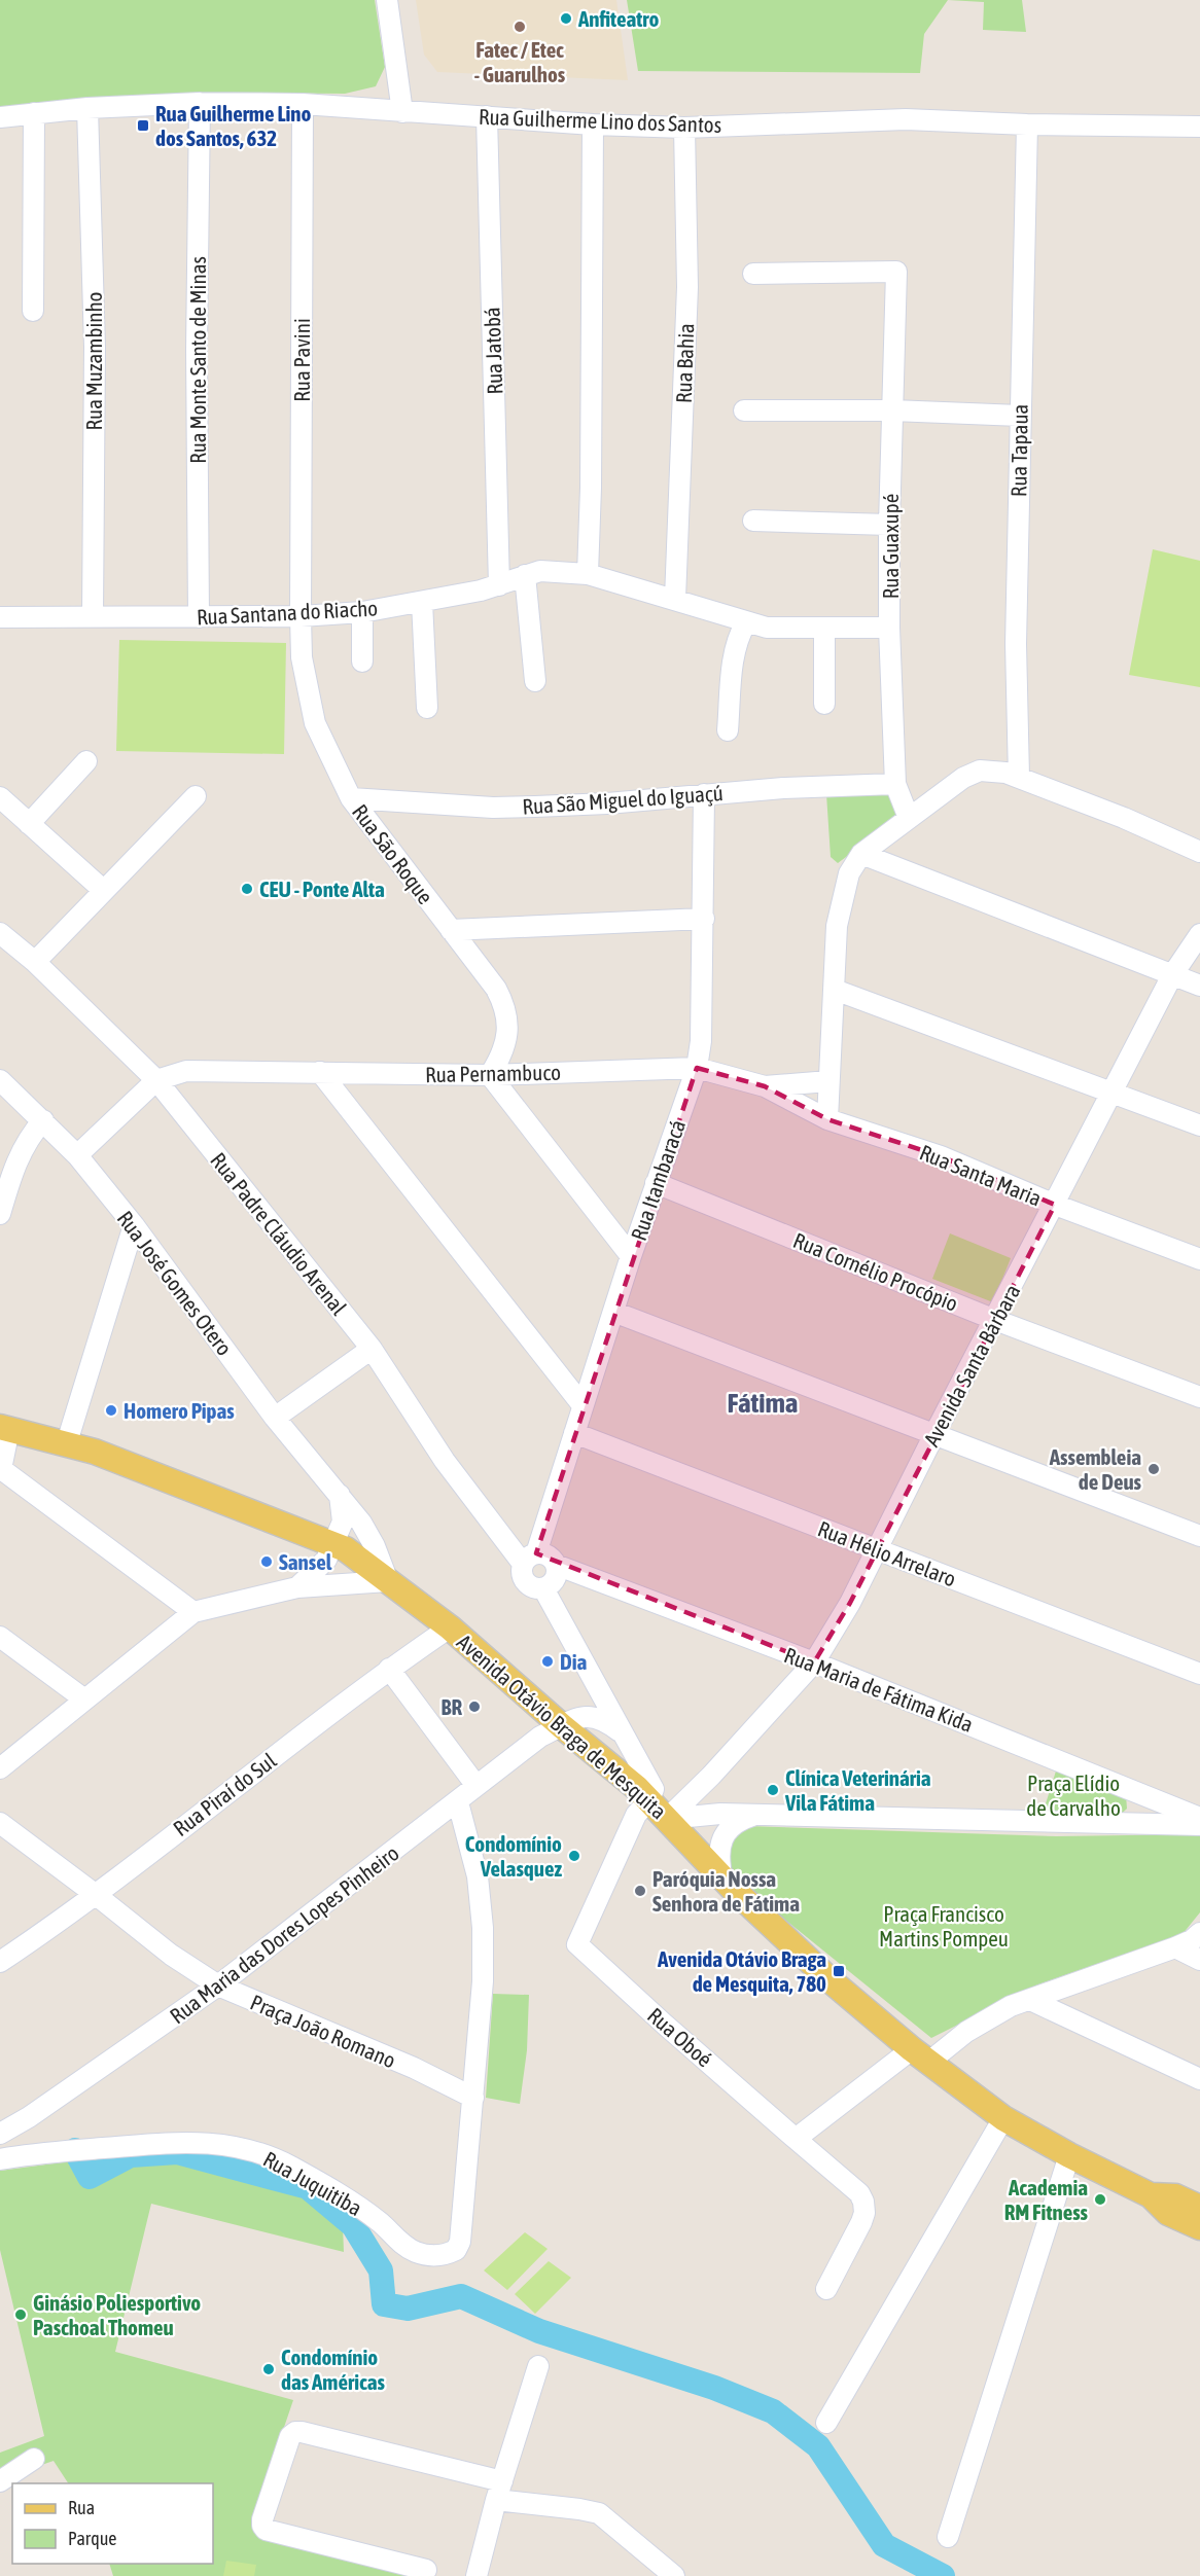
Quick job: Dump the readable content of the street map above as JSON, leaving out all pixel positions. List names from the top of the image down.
{
  "streets": {
    "main road": ["Avenida Otávio Braga de Mesquita"],
    "street": [
      "Rua Guilherme Lino dos Santos",
      "Rua Jatobá",
      "Rua Monte Santo de Minas",
      "Rua Pavini",
      "Rua Muzambinho",
      "Rua Bahia",
      "Rua Tapaua",
      "Rua Guaxupé",
      "Rua Santana do Riacho",
      "Rua São Miguel do Iguaçú",
      "Rua São Roque",
      "Rua Pernambuco",
      "Rua Santa Maria",
      "Rua Itambaracá",
      "Rua Padre Cláudio Arenal",
      "Rua Cornélio Procópio",
      "Rua José Gomes Otero",
      "Avenida Santa Bárbara",
      "Rua Hélio Arrelaro",
      "Rua Maria de Fátima Kida",
      "Rua Piraí do Sul",
      "Rua Maria das Dores Lopes Pinheiro",
      "Praça João Romano",
      "Rua Oboé",
      "Rua Juquitiba"
    ]
  },
  "crossings": [
    ["Rua Guilherme Lino dos Santos", "Rua Jatobá"],
    ["Rua Guilherme Lino dos Santos", "Rua Monte Santo de Minas"],
    ["Rua Guilherme Lino dos Santos", "Rua Pavini"],
    ["Rua Guilherme Lino dos Santos", "Rua Muzambinho"],
    ["Rua Guilherme Lino dos Santos", "Rua Bahia"],
    ["Rua Guilherme Lino dos Santos", "Rua Tapaua"],
    ["Rua Jatobá", "Rua Santana do Riacho"],
    ["Rua Monte Santo de Minas", "Rua Santana do Riacho"],
    ["Rua Pavini", "Rua Santana do Riacho"],
    ["Rua Pavini", "Rua São Roque"],
    ["Rua Muzambinho", "Rua Santana do Riacho"],
    ["Rua Bahia", "Rua Santana do Riacho"],
    ["Rua Guaxupé", "Rua Santana do Riacho"],
    ["Rua Guaxupé", "Rua São Miguel do Iguaçú"],
    ["Rua Santana do Riacho", "Rua São Roque"],
    ["Rua São Miguel do Iguaçú", "Rua São Roque"],
    ["Rua São Miguel do Iguaçú", "Rua Itambaracá"],
    ["Rua São Roque", "Rua Pernambuco"],
    ["Rua Pernambuco", "Rua Santa Maria"],
    ["Rua Pernambuco", "Rua Itambaracá"],
    ["Rua Pernambuco", "Rua Padre Cláudio Arenal"],
    ["Rua Santa Maria", "Avenida Santa Bárbara"],
    ["Rua Itambaracá", "Rua Padre Cláudio Arenal"],
    ["Rua Itambaracá", "Rua Cornélio Procópio"],
    ["Rua Itambaracá", "Rua Hélio Arrelaro"],
    ["Rua Itambaracá", "Rua Maria de Fátima Kida"],
    ["Rua Padre Cláudio Arenal", "Rua Maria de Fátima Kida"],
    ["Rua Cornélio Procópio", "Avenida Santa Bárbara"],
    ["Rua José Gomes Otero", "Avenida Otávio Braga de Mesquita"],
    ["Avenida Santa Bárbara", "Rua Hélio Arrelaro"],
    ["Avenida Santa Bárbara", "Rua Maria de Fátima Kida"],
    ["Avenida Santa Bárbara", "Avenida Otávio Braga de Mesquita"],
    ["Avenida Otávio Braga de Mesquita", "Rua Piraí do Sul"],
    ["Avenida Otávio Braga de Mesquita", "Rua Maria das Dores Lopes Pinheiro"],
    ["Avenida Otávio Braga de Mesquita", "Rua Oboé"],
    ["Rua Piraí do Sul", "Praça João Romano"],
    ["Rua Maria das Dores Lopes Pinheiro", "Praça João Romano"],
    ["Praça João Romano", "Rua Juquitiba"]
  ],
  "districts": ["Fátima"],
  "parks": ["Praça Elídio de Carvalho", "Praça Francisco Martins Pompeu"],
  "places": {
    "other": [
      "Anfiteatro",
      "Fatec / Etec - Guarulhos",
      "CEU - Ponte Alta",
      "Homero Pipas",
      "Assembleia de Deus",
      "Sansel",
      "Dia",
      "BR",
      "Clínica Veterinária Vila Fátima",
      "Condomínio Velasquez",
      "Paróquia Nossa Senhora de Fátima",
      "Academia RM Fitness",
      "Ginásio Poliesportivo Paschoal Thomeu",
      "Condomínio das Américas"
    ],
    "transit": ["Rua Guilherme Lino dos Santos, 632", "Avenida Otávio Braga de Mesquita, 780"]
  },
  "legend": ["Rua", "Parque"]
}
